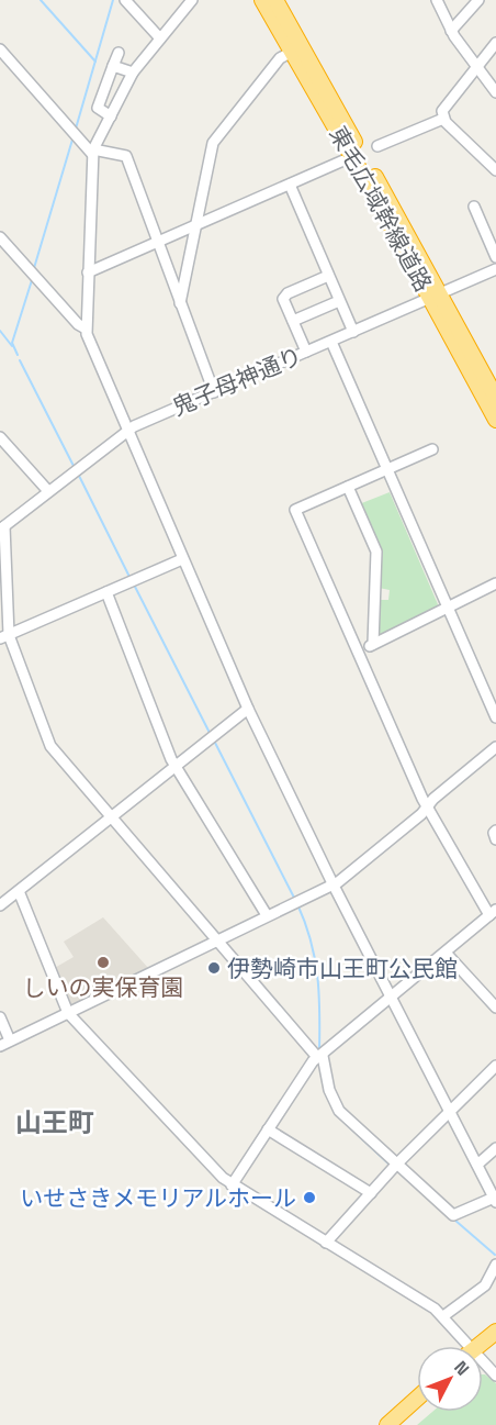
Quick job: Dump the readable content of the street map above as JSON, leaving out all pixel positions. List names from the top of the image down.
{
  "streets": {
    "highway": ["東毛広域幹線道路"],
    "street": ["鬼子母神通り"]
  },
  "crossings": [
    ["東毛広域幹線道路", "鬼子母神通り"]
  ],
  "districts": ["山王町"],
  "places": ["しいの実保育園", "伊勢崎市山王町公民館", "いせさきメモリアルホール"],
  "north": "top right"
}
